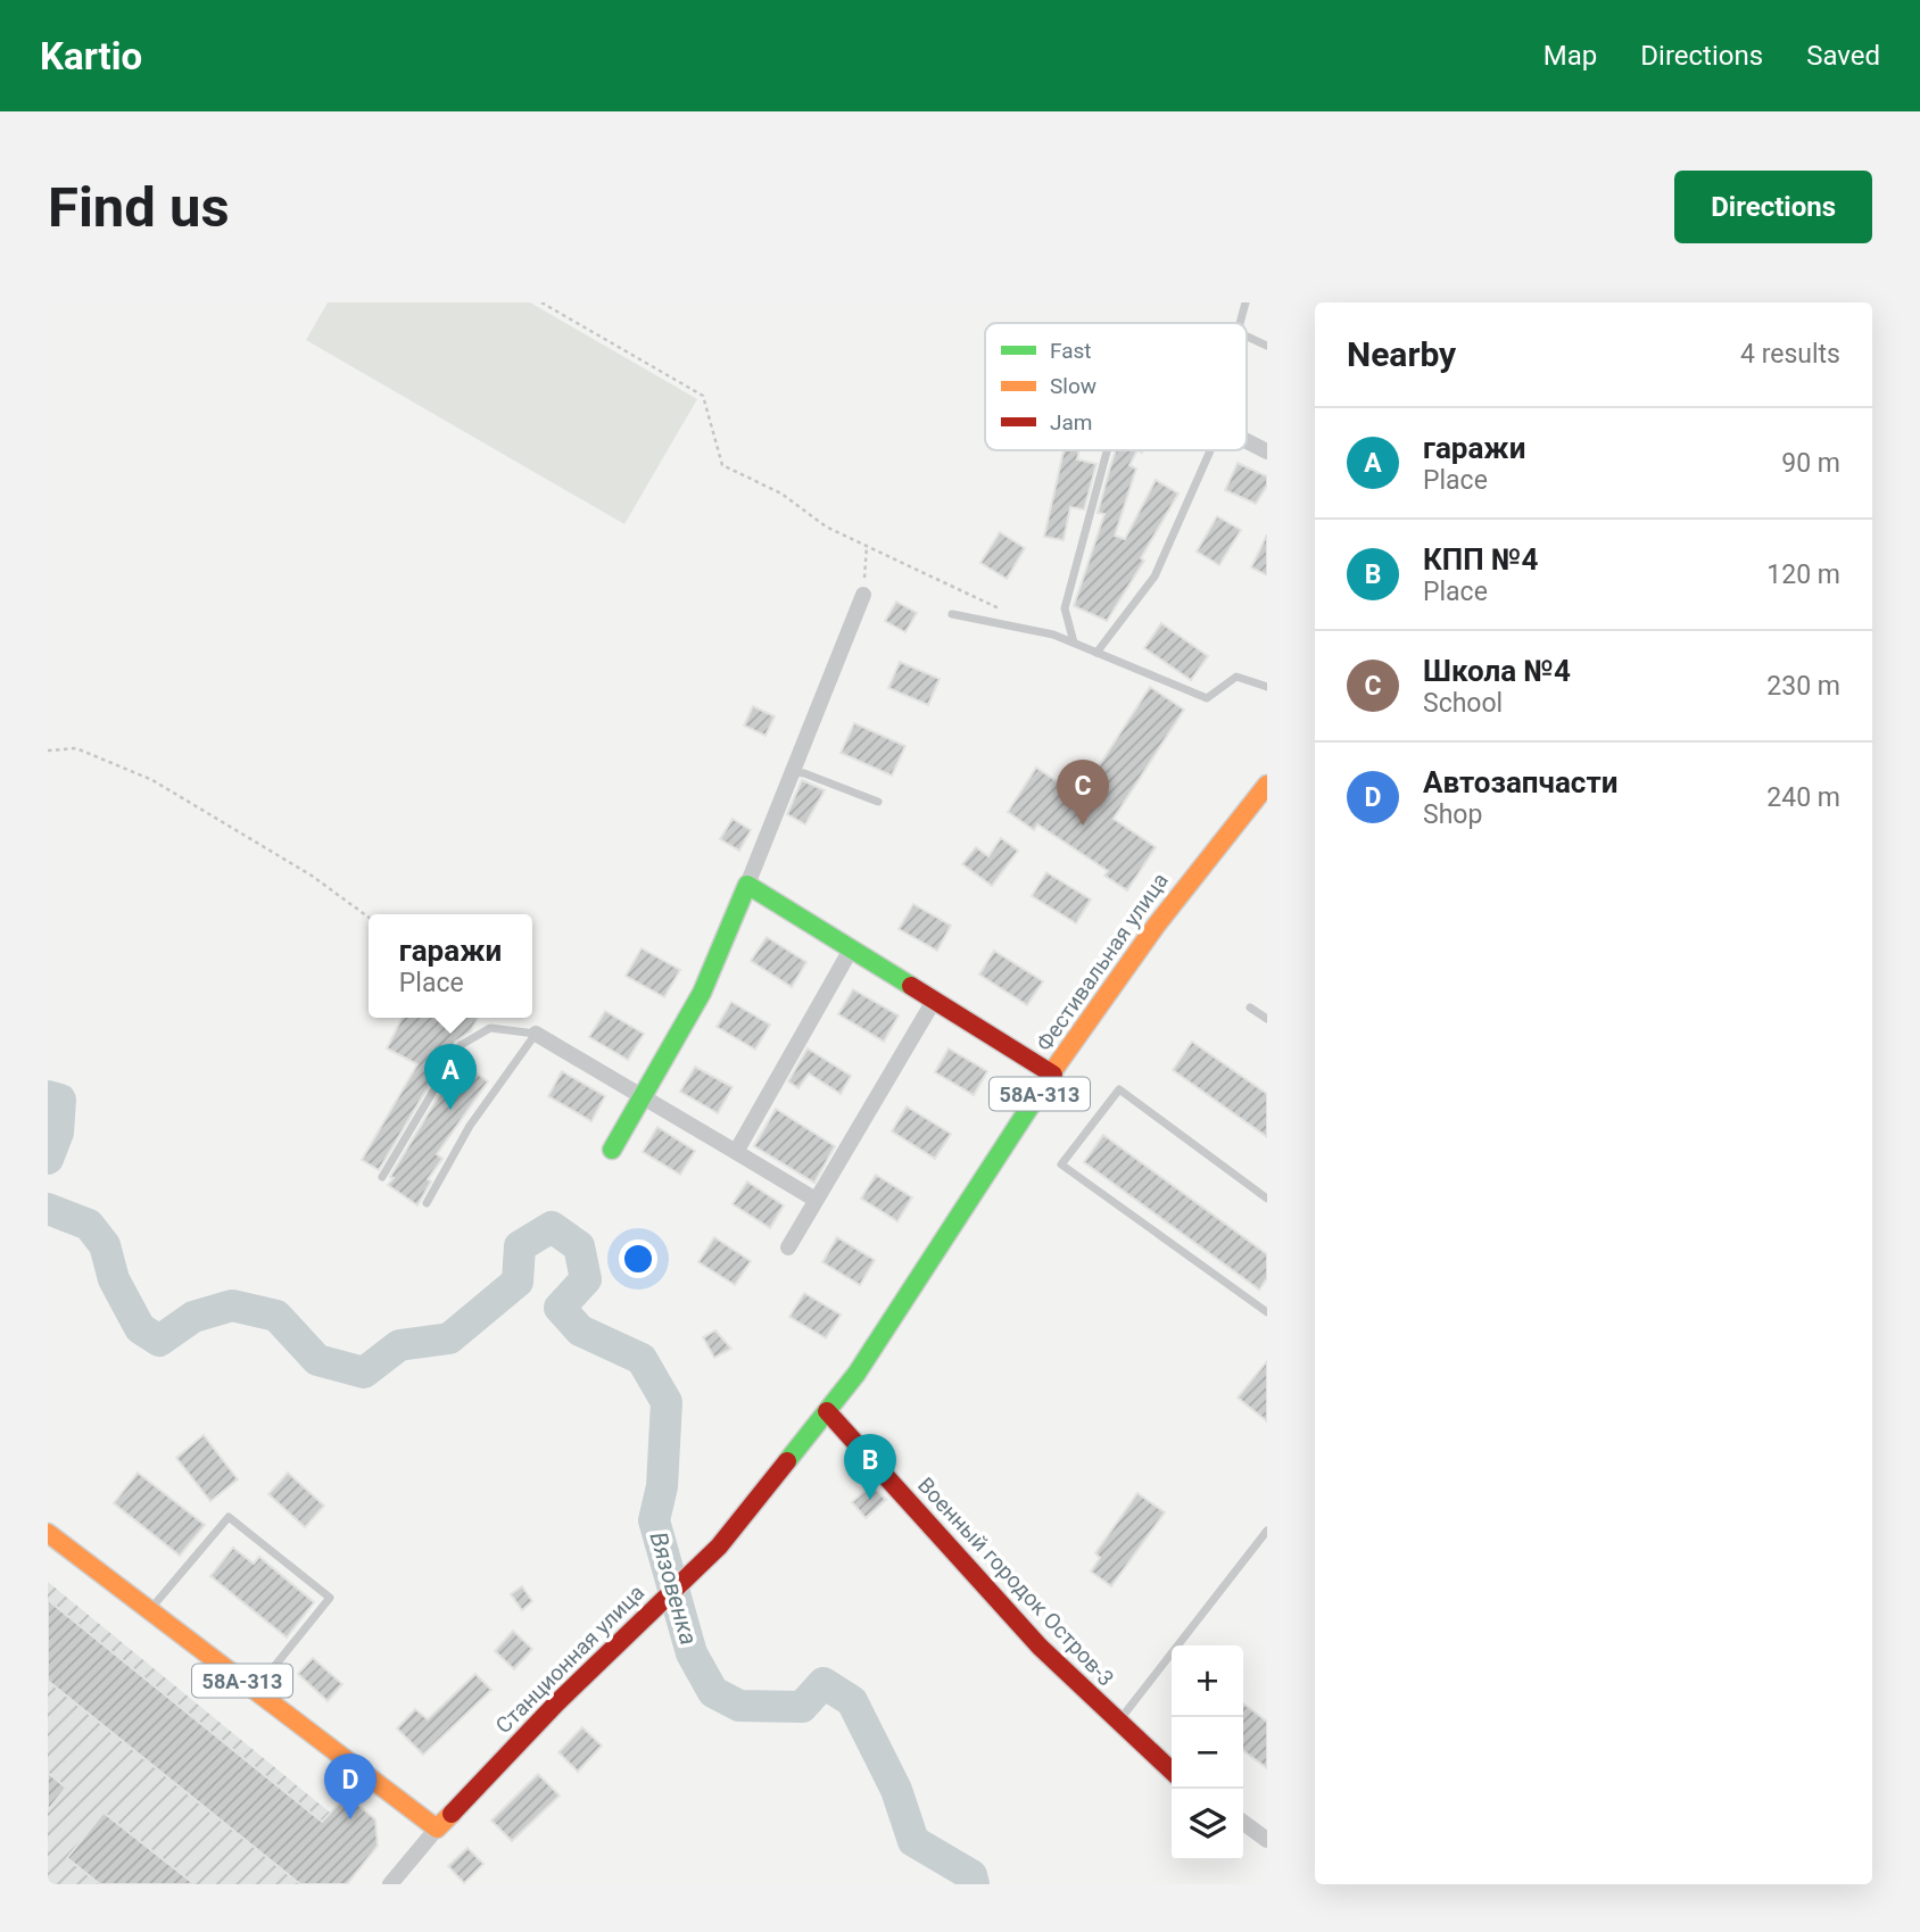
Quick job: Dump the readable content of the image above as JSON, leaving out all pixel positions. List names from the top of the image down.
{
  "streets": {
    "main road": [
      "Фестивальная улица",
      "58А-313",
      "Военный городок Остров-3",
      "Станционная улица"
    ]
  },
  "crossings": [
    ["Фестивальная улица", "Военный городок Остров-3"],
    ["Фестивальная улица", "Станционная улица"],
    ["58А-313", "Станционная улица"],
    ["Военный городок Остров-3", "Станционная улица"]
  ],
  "water": ["Вязовенка"],
  "legend": ["Fast", "Slow", "Jam"],
  "page": {
    "header": "Kartio",
    "nav": ["Map", "Directions", "Saved"],
    "buttons": "Directions",
    "title": "Find us",
    "heading": ["Nearby", "4 results"],
    "list": [
      {
        "mark": "A",
        "name": "гаражи",
        "note": "Place",
        "value": "90 m"
      },
      {
        "mark": "B",
        "name": "КПП №4",
        "note": "Place",
        "value": "120 m"
      },
      {
        "mark": "C",
        "name": "Школа №4",
        "note": "School",
        "value": "230 m"
      },
      {
        "mark": "D",
        "name": "Автозапчасти",
        "note": "Shop",
        "value": "240 m"
      }
    ],
    "pins": [
      "C",
      "A",
      "B",
      "D"
    ],
    "popup": ["гаражи", "Place"],
    "map_buttons": ["+", "−"]
  }
}
